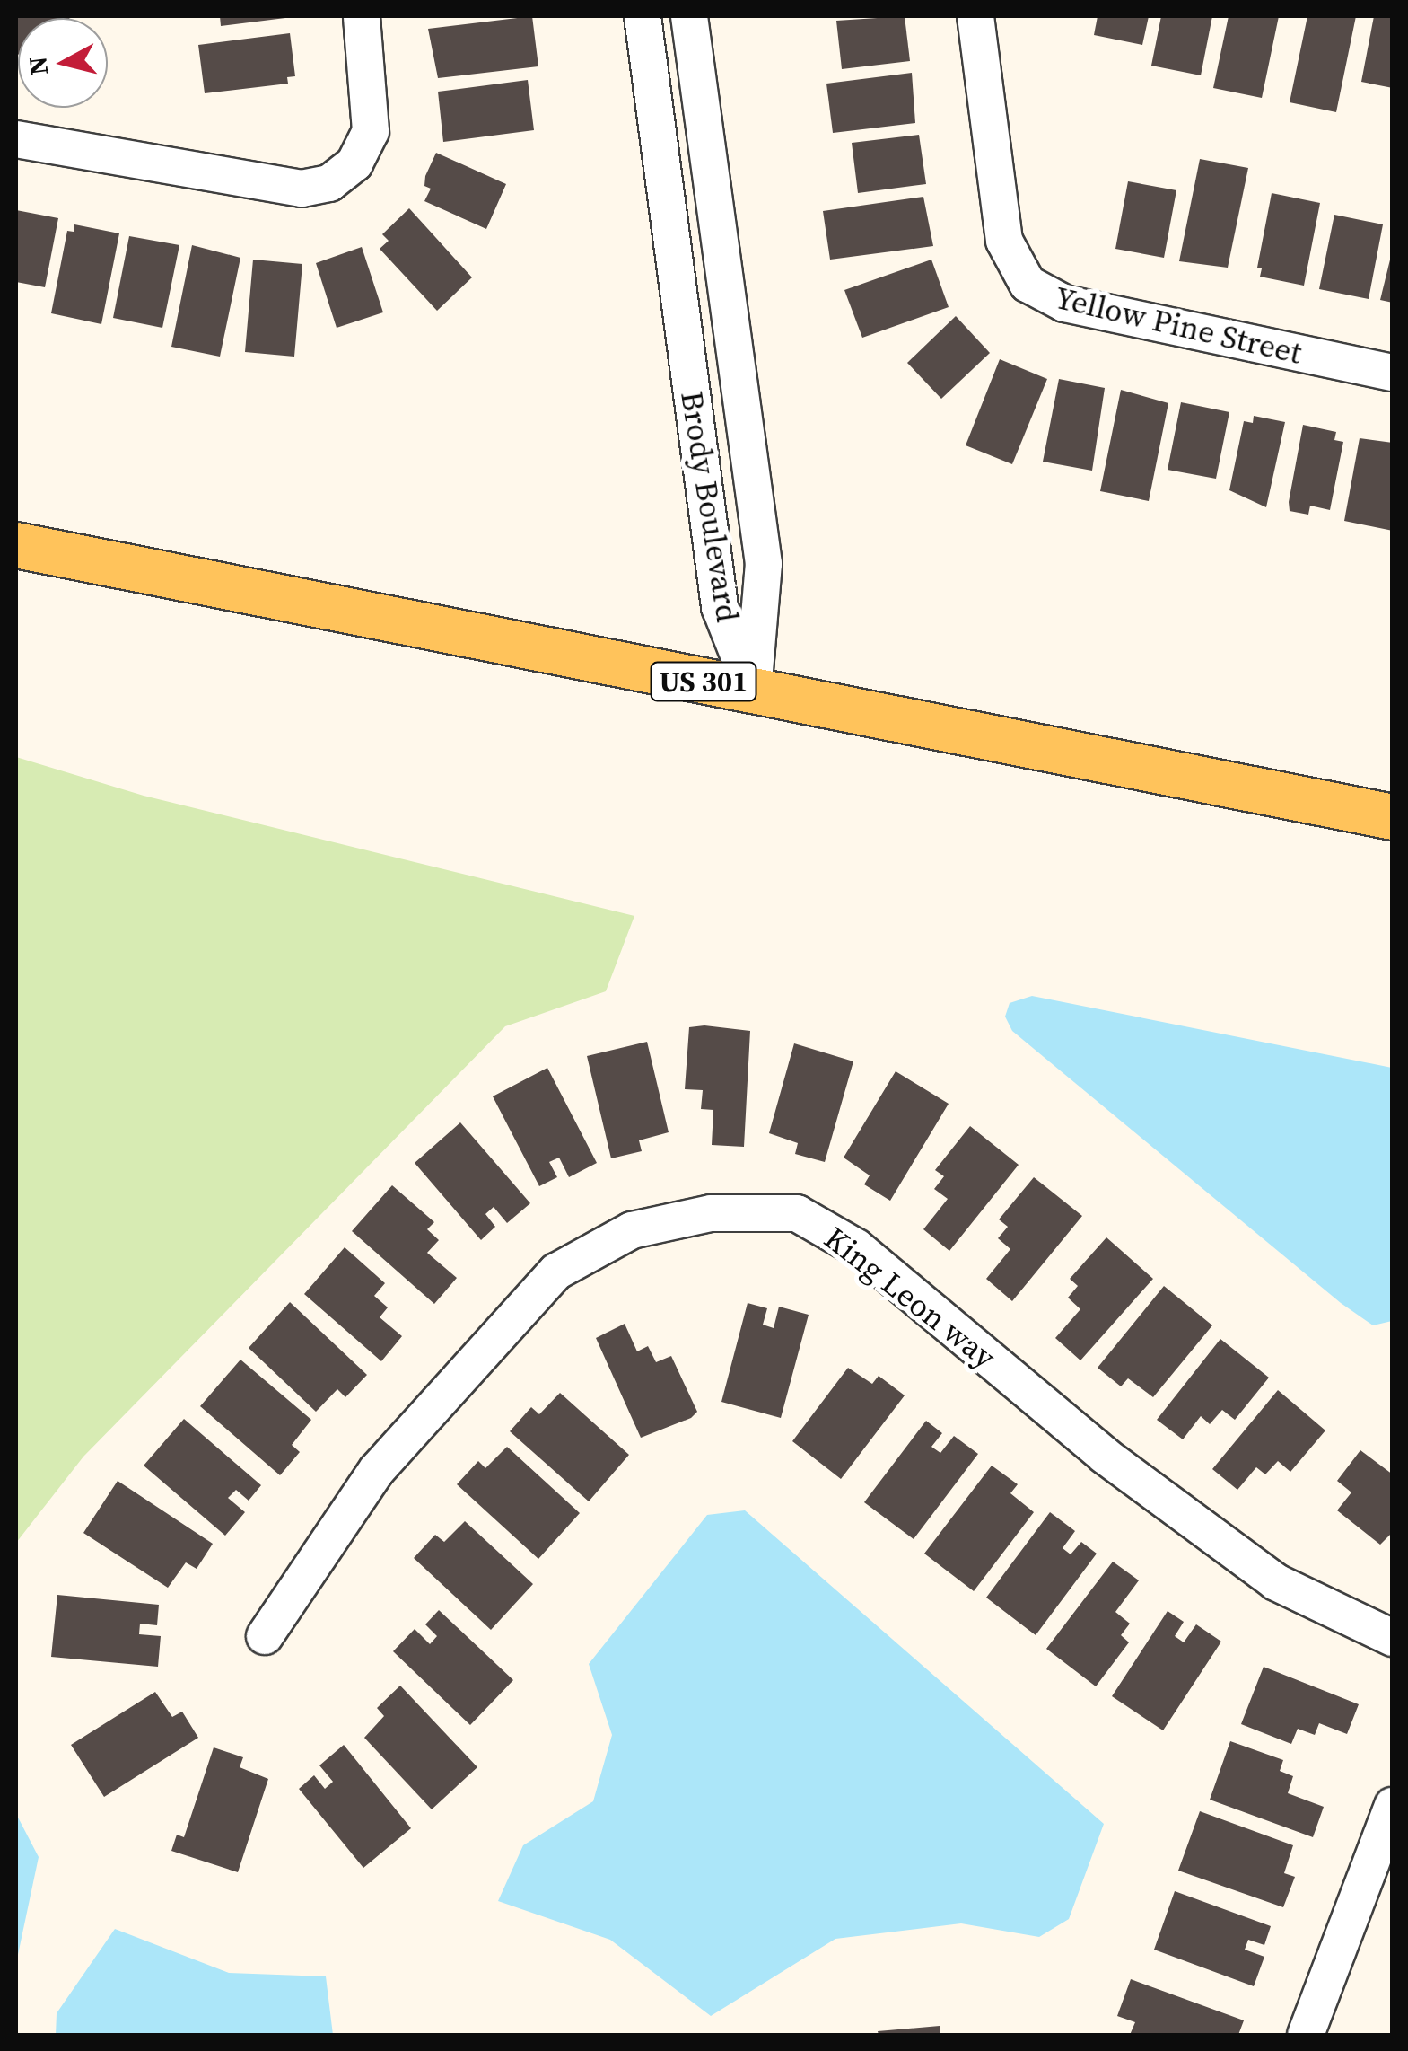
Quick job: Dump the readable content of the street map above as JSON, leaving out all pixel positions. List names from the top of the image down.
{
  "streets": {
    "main road": ["US 301"],
    "street": ["Yellow Pine Street", "Brody Boulevard", "King Leon way"]
  },
  "crossings": [
    ["Brody Boulevard", "US 301"]
  ],
  "north": "left"
}
